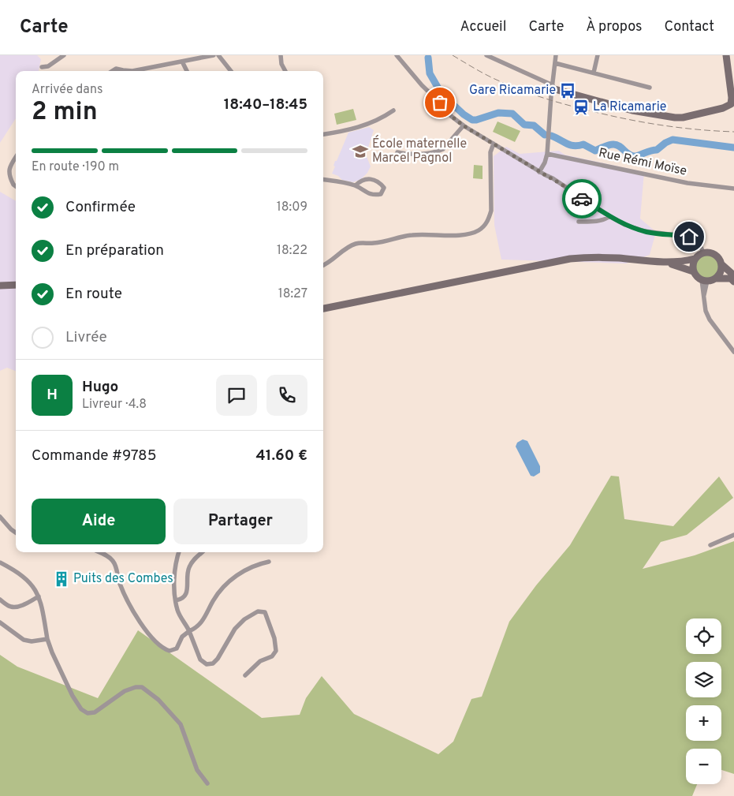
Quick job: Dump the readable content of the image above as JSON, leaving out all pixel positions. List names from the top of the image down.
{
  "streets": {
    "street": ["Rue Rémi Moïse"]
  },
  "places": {
    "bus stop": ["Gare Ricamarie"],
    "station": ["La Ricamarie"],
    "school or university": ["École maternelle Marcel Pagnol"],
    "building": ["Puits des Combes"]
  },
  "page": {
    "header": "Carte",
    "nav": [
      "Accueil",
      "Carte",
      "À propos",
      "Contact"
    ],
    "heading": ["2 min", "Arrivée dans", "18:40–18:45"],
    "panel": [
      "Hugo",
      "Livreur · 4.8",
      "Commande #9785",
      "41.60 €"
    ],
    "bar": "En route · 190 m",
    "list": [
      ["Confirmée", "18:09"],
      ["En préparation", "18:22"],
      ["En route", "18:27"],
      "Livrée"
    ],
    "round": "H",
    "buttons": ["Aide", "Partager"],
    "map_buttons": ["+", "−"]
  }
}
